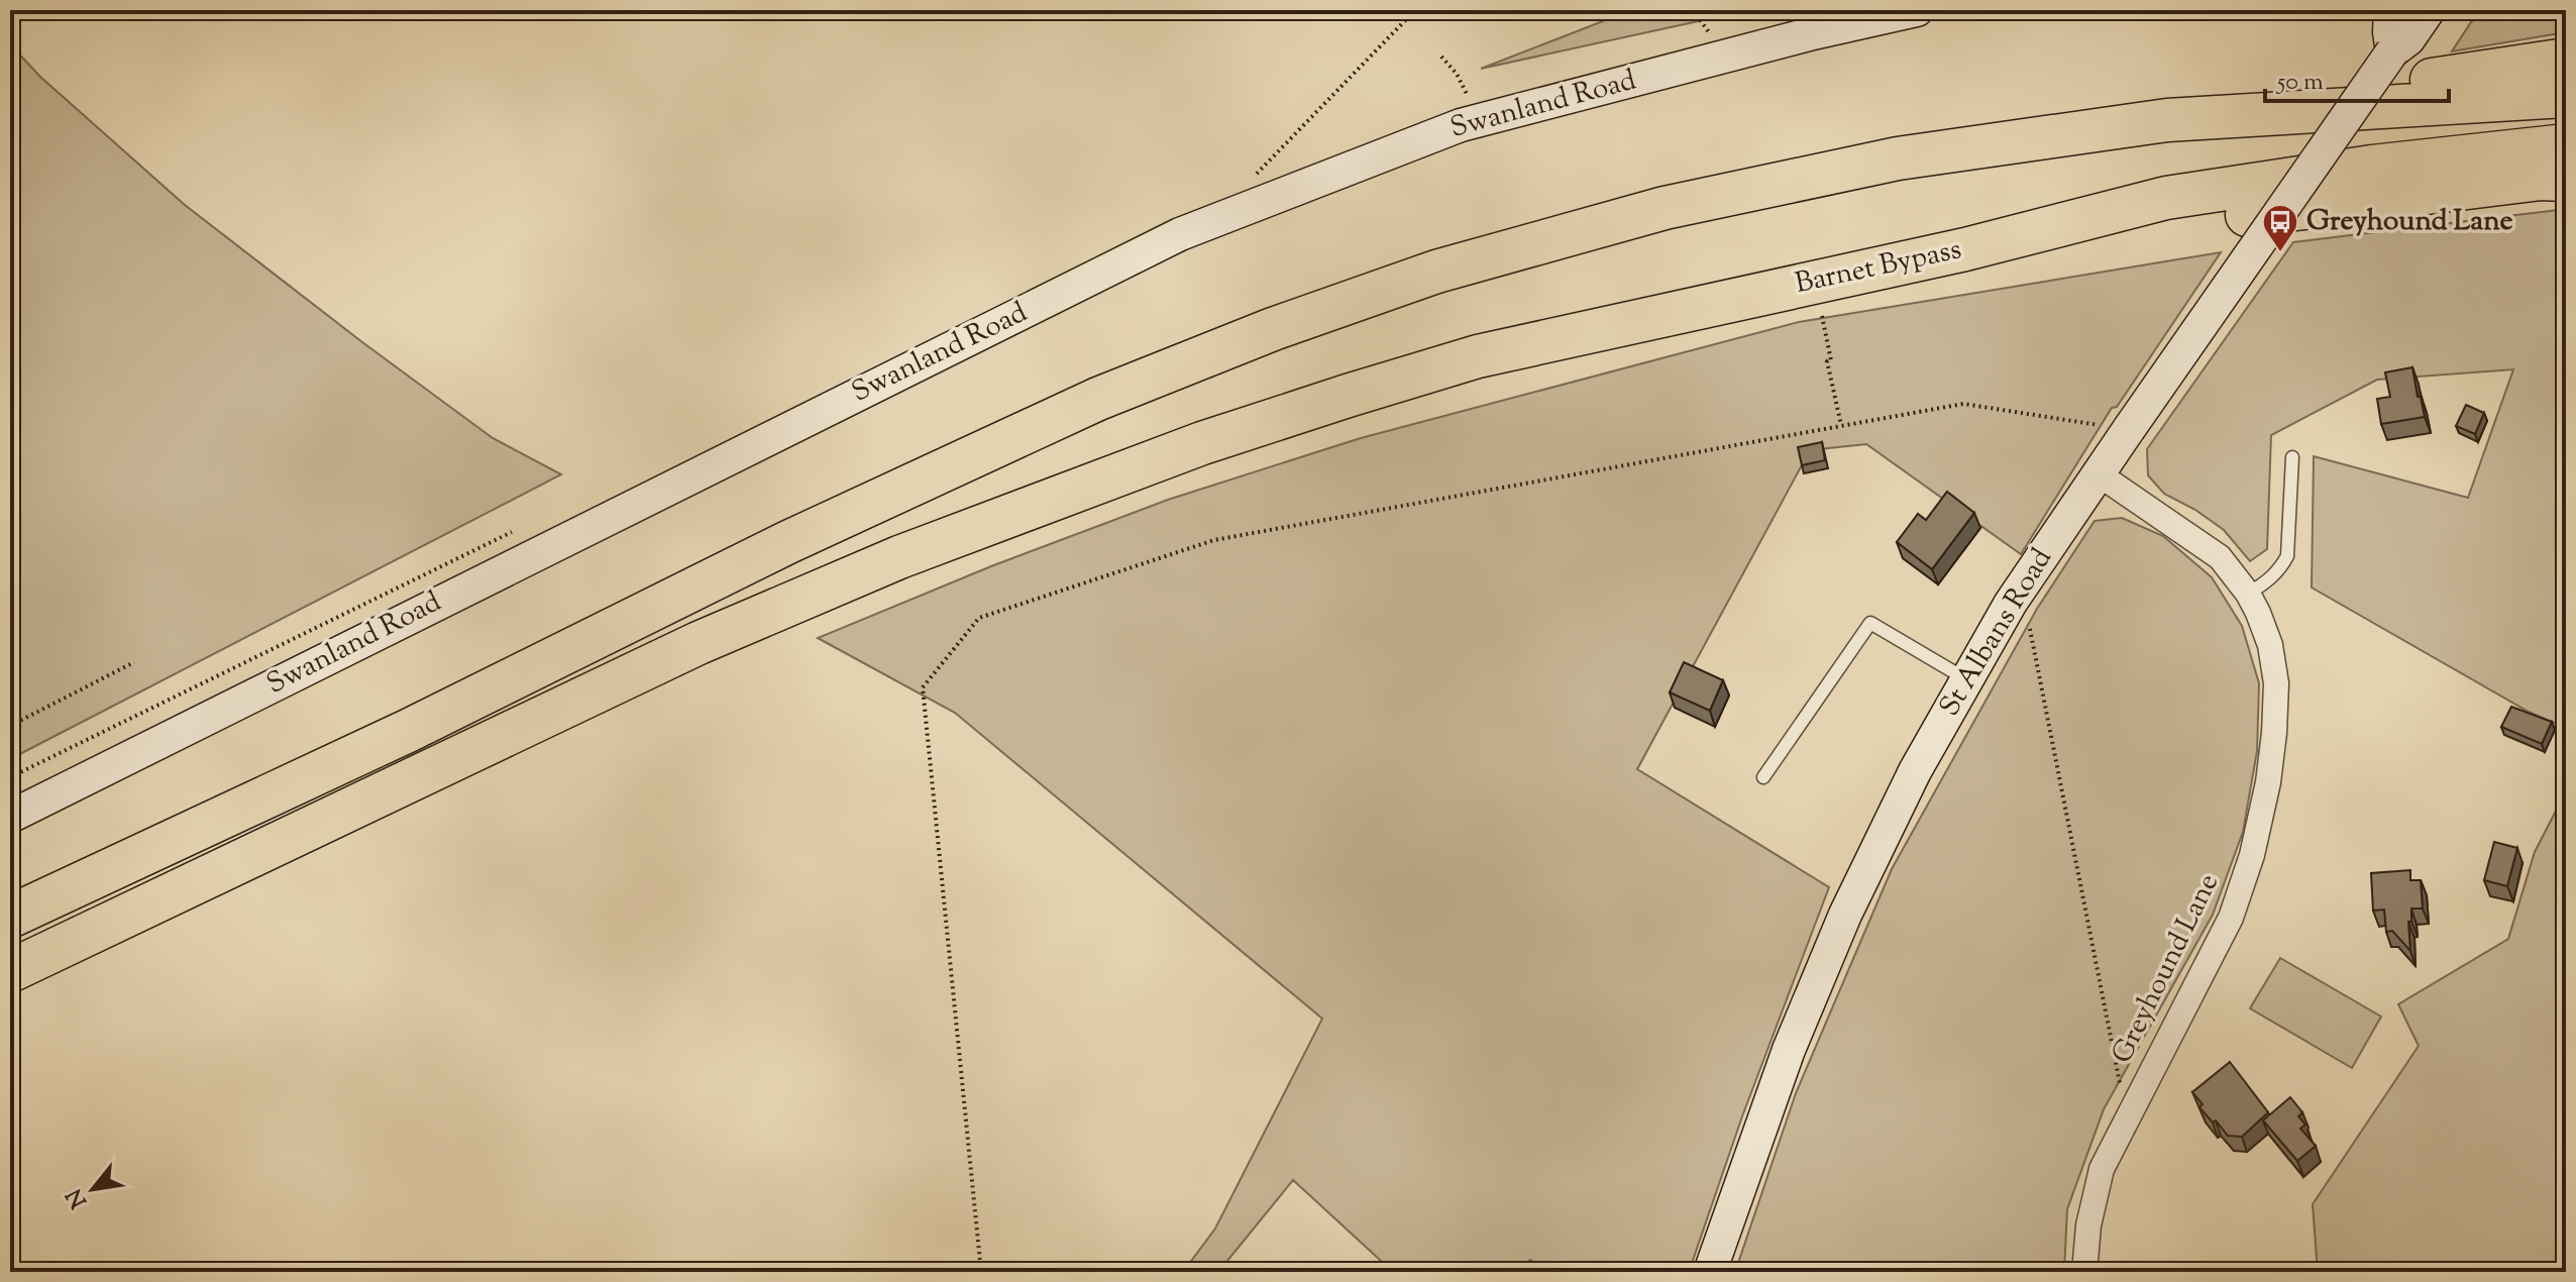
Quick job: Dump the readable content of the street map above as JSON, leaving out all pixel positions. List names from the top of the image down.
{
  "streets": {
    "highway": ["Barnet Bypass"],
    "street": ["Swanland Road", "St Albans Road", "Greyhound Lane"]
  },
  "crossings": [
    ["St Albans Road", "Greyhound Lane"]
  ],
  "places": {
    "bus stop": ["Greyhound Lane"]
  },
  "scale_bar": "50 m",
  "north": "bottom left"
}
